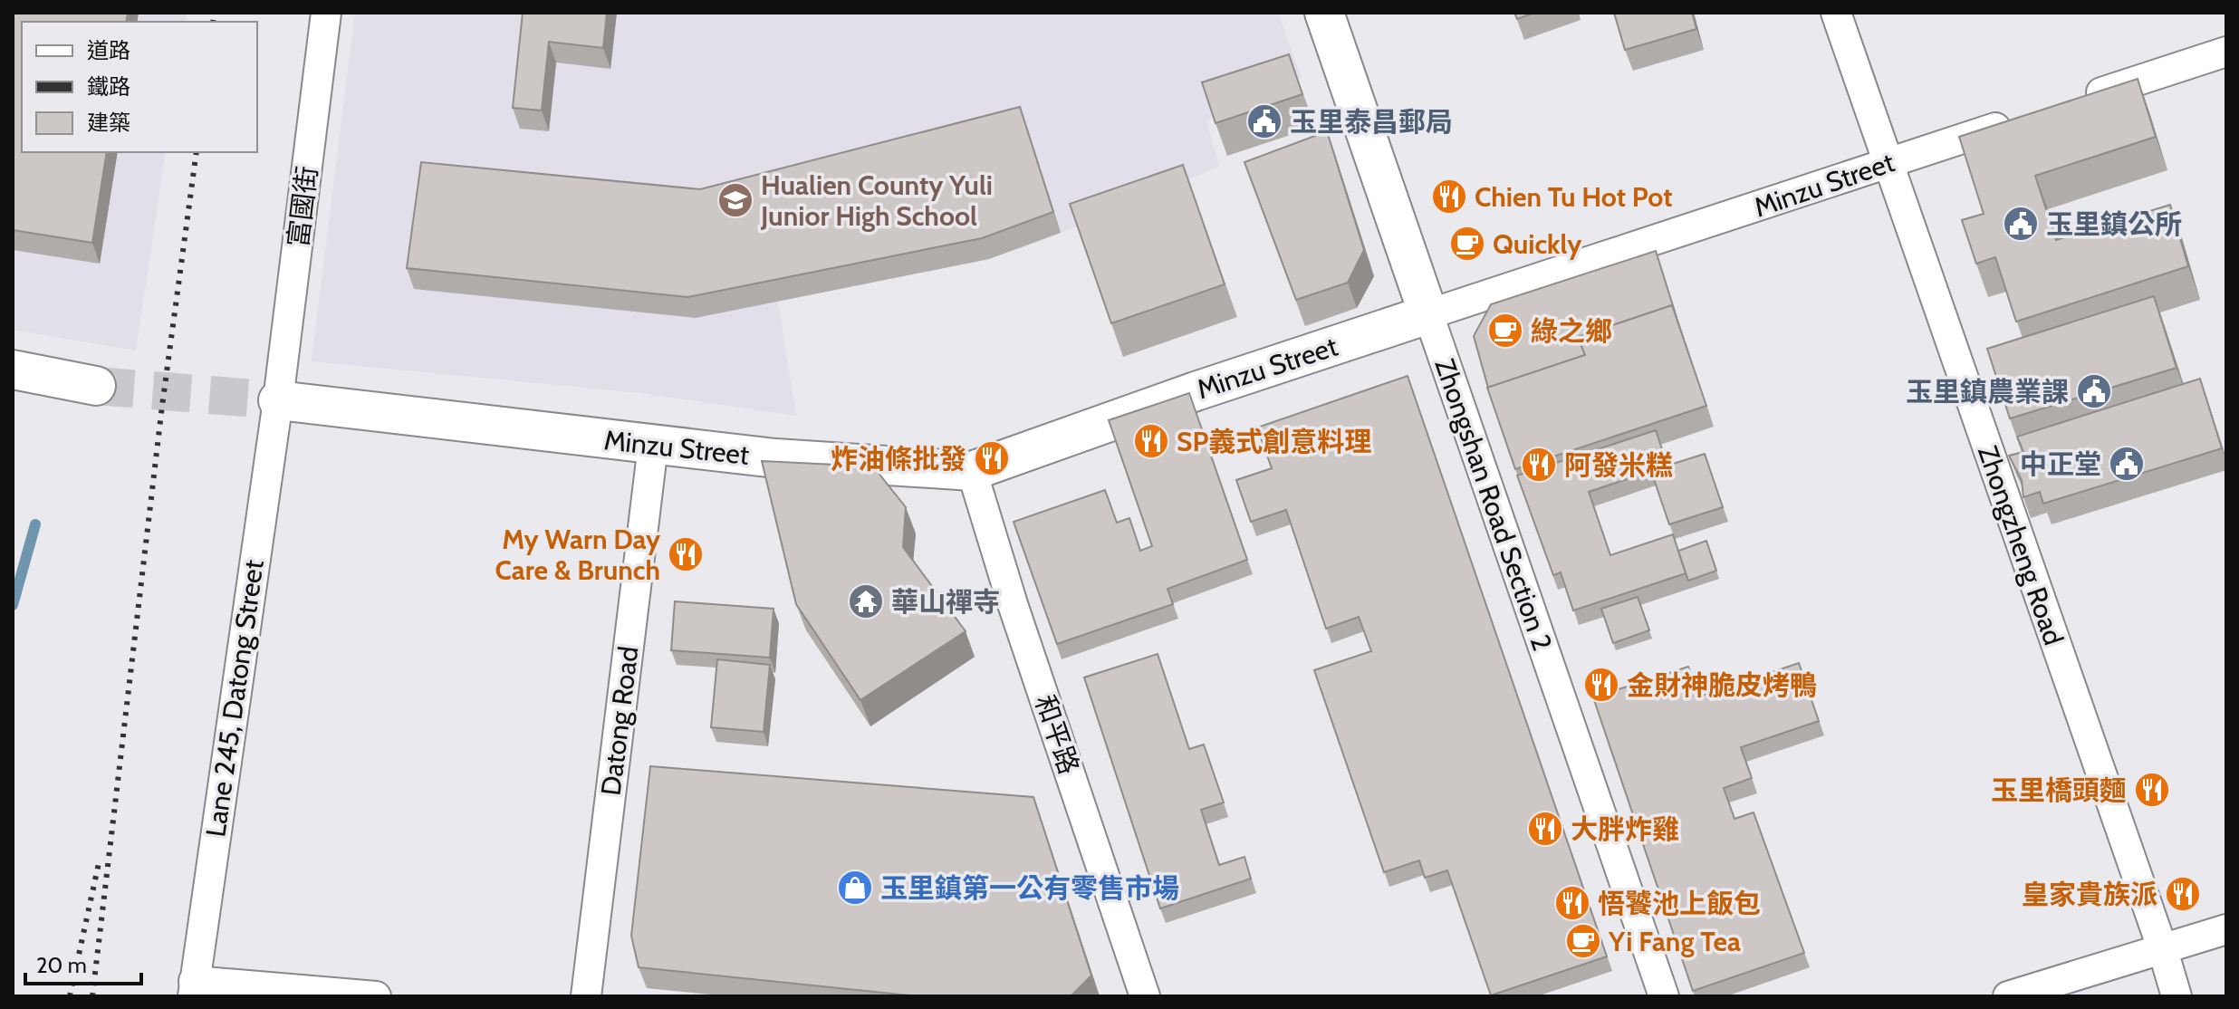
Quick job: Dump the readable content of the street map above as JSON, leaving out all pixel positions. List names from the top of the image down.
{
  "streets": {
    "street": [
      "Minzu Street",
      "富國街",
      "Zhongshan Road Section 2",
      "Zhongzheng Road",
      "Lane 245, Datong Street",
      "Datong Road",
      "和平路"
    ]
  },
  "crossings": [
    ["Minzu Street", "富國街"],
    ["Minzu Street", "Zhongshan Road Section 2"],
    ["Minzu Street", "Zhongzheng Road"],
    ["Minzu Street", "Lane 245, Datong Street"],
    ["Minzu Street", "Datong Road"],
    ["Minzu Street", "和平路"],
    ["富國街", "Lane 245, Datong Street"]
  ],
  "places": {
    "public building": [
      "玉里泰昌郵局",
      "玉里鎮公所",
      "玉里鎮農業課",
      "中正堂"
    ],
    "restaurant": [
      "Chien Tu Hot Pot",
      "SP義式創意料理",
      "炸油條批發",
      "阿發米糕",
      "My Warn Day Care & Brunch",
      "金財神脆皮烤鴨",
      "玉里橋頭麵",
      "大胖炸雞",
      "皇家貴族派",
      "悟饕池上飯包"
    ],
    "school or university": ["Hualien County Yuli Junior High School"],
    "cafe": ["Quickly", "綠之鄉", "Yi Fang Tea"],
    "temple": ["華山禪寺"],
    "shop": ["玉里鎮第一公有零售市場"]
  },
  "legend": ["道路", "鐵路", "建築"],
  "scale_bar": "20 m"
}
